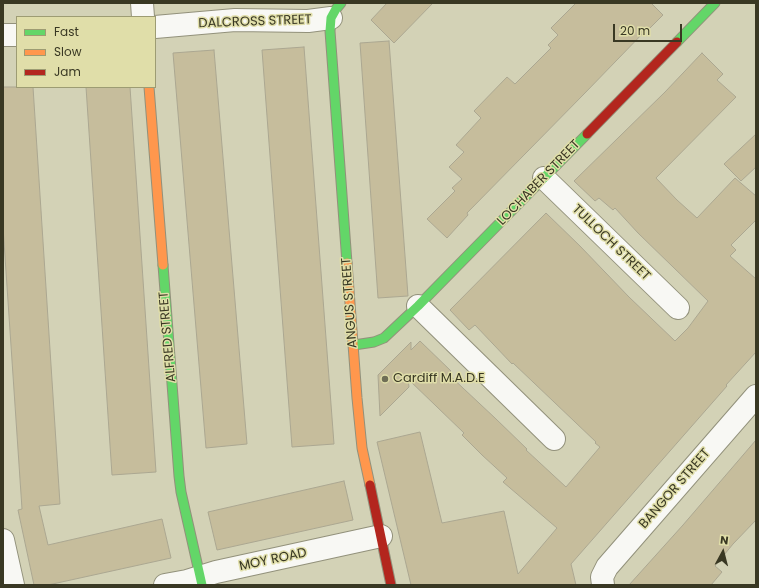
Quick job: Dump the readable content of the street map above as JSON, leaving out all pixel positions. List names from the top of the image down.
{
  "streets": {
    "street": [
      "DALCROSS STREET",
      "LOCHABER STREET",
      "TULLOCH STREET",
      "ANGUS STREET",
      "ALFRED STREET",
      "BANGOR STREET",
      "MOY ROAD"
    ]
  },
  "crossings": [
    ["DALCROSS STREET", "ANGUS STREET"],
    ["LOCHABER STREET", "TULLOCH STREET"],
    ["LOCHABER STREET", "ANGUS STREET"],
    ["ANGUS STREET", "MOY ROAD"],
    ["ALFRED STREET", "MOY ROAD"]
  ],
  "places": ["Cardiff M.A.D.E"],
  "legend": ["Fast", "Slow", "Jam"],
  "scale_bar": "20 m",
  "north": "top"
}
